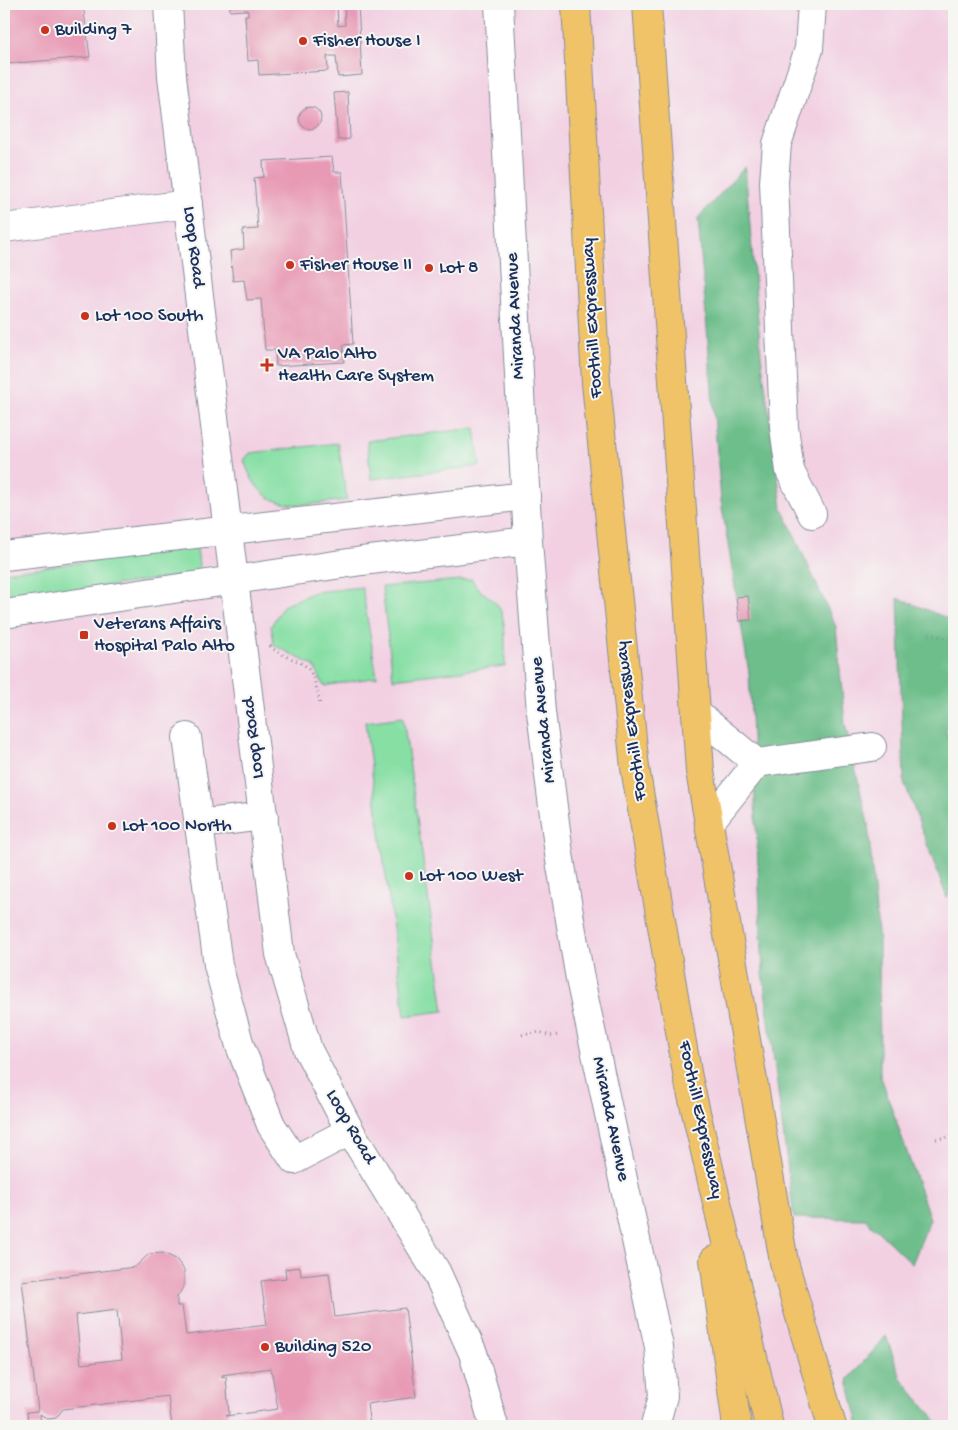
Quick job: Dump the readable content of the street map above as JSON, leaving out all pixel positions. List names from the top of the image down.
{
  "streets": {
    "highway": ["Foothill Expressway"],
    "street": ["Loop Road", "Miranda Avenue"]
  },
  "places": {
    "other": [
      "Building 7",
      "Fisher House I",
      "Fisher House II",
      "Lot 8",
      "Lot 100 South",
      "Lot 100 North",
      "Lot 100 West",
      "Building 520"
    ],
    "health": ["VA Palo Alto Health Care System"],
    "transit": ["Veterans Affairs Hospital Palo Alto"]
  }
}
